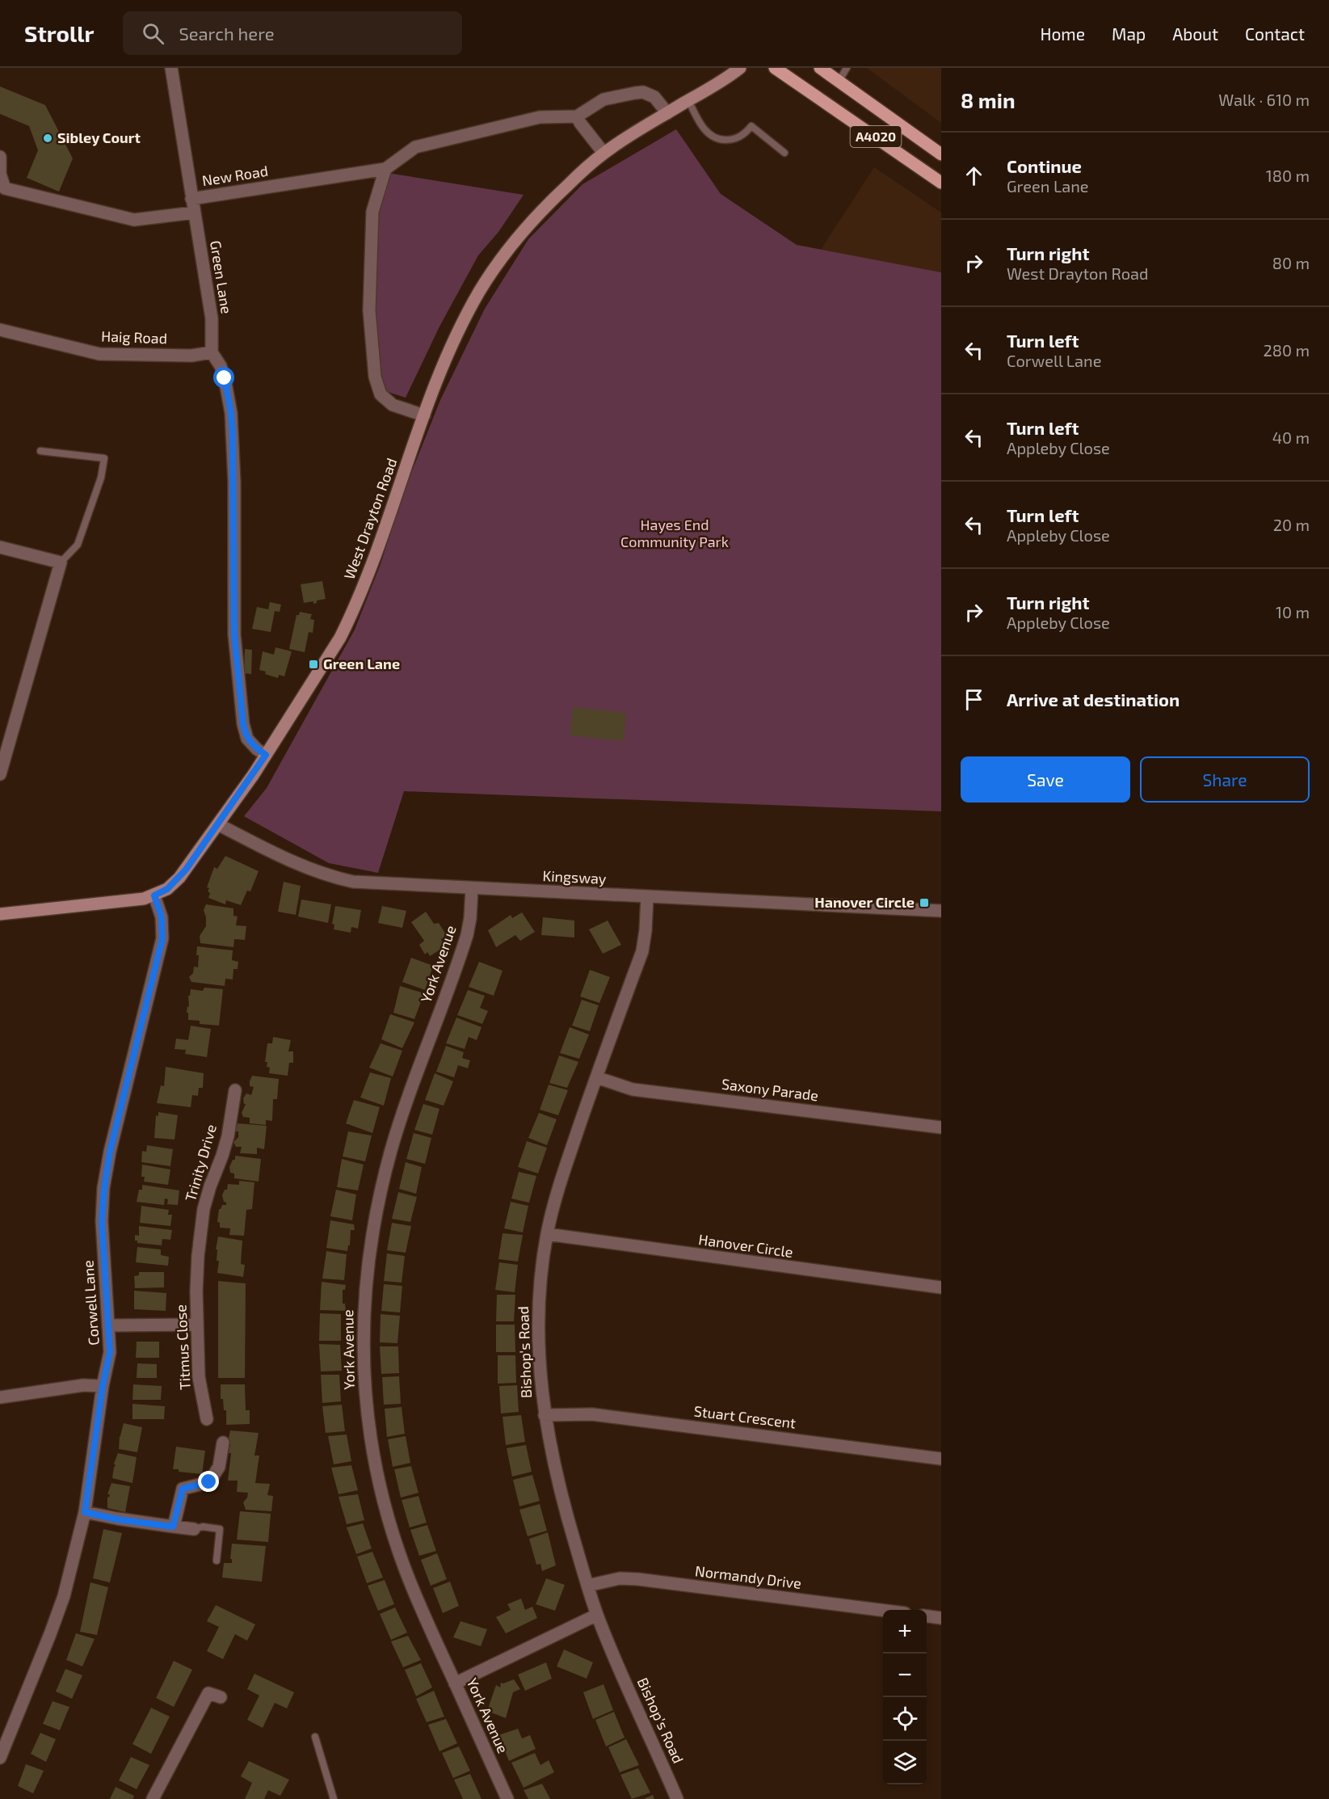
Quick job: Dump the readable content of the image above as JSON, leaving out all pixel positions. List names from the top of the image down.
{
  "streets": {
    "main road": ["A4020", "West Drayton Road"],
    "street": [
      "New Road",
      "Green Lane",
      "Haig Road",
      "Kingsway",
      "York Avenue",
      "Saxony Parade",
      "Trinity Drive",
      "Hanover Circle",
      "Corwell Lane",
      "Titmus Close",
      "Bishop's Road",
      "Stuart Crescent",
      "Normandy Drive"
    ]
  },
  "crossings": [
    ["New Road", "Green Lane"],
    ["Green Lane", "Haig Road"],
    ["Green Lane", "West Drayton Road"],
    ["West Drayton Road", "Kingsway"],
    ["West Drayton Road", "Corwell Lane"],
    ["Kingsway", "York Avenue"],
    ["Kingsway", "Bishop's Road"],
    ["Saxony Parade", "Bishop's Road"],
    ["Trinity Drive", "Titmus Close"],
    ["Hanover Circle", "Bishop's Road"],
    ["Bishop's Road", "Stuart Crescent"],
    ["Bishop's Road", "Normandy Drive"]
  ],
  "parks": ["Hayes End Community Park"],
  "places": {
    "other": ["Sibley Court"],
    "transit": ["Green Lane", "Hanover Circle"]
  },
  "page": {
    "header": "Strollr",
    "search": "Search here",
    "nav": [
      "Home",
      "Map",
      "About",
      "Contact"
    ],
    "heading": ["8 min", "Walk · 610 m"],
    "list": [
      ["Continue", "Green Lane", "180 m"],
      ["Turn right", "West Drayton Road", "80 m"],
      ["Turn left", "Corwell Lane", "280 m"],
      ["Turn left", "Appleby Close", "40 m"],
      ["Turn left", "Appleby Close", "20 m"],
      ["Turn right", "Appleby Close", "10 m"],
      "Arrive at destination"
    ],
    "buttons": ["Save", "Share"],
    "map_buttons": ["+", "−"]
  }
}
